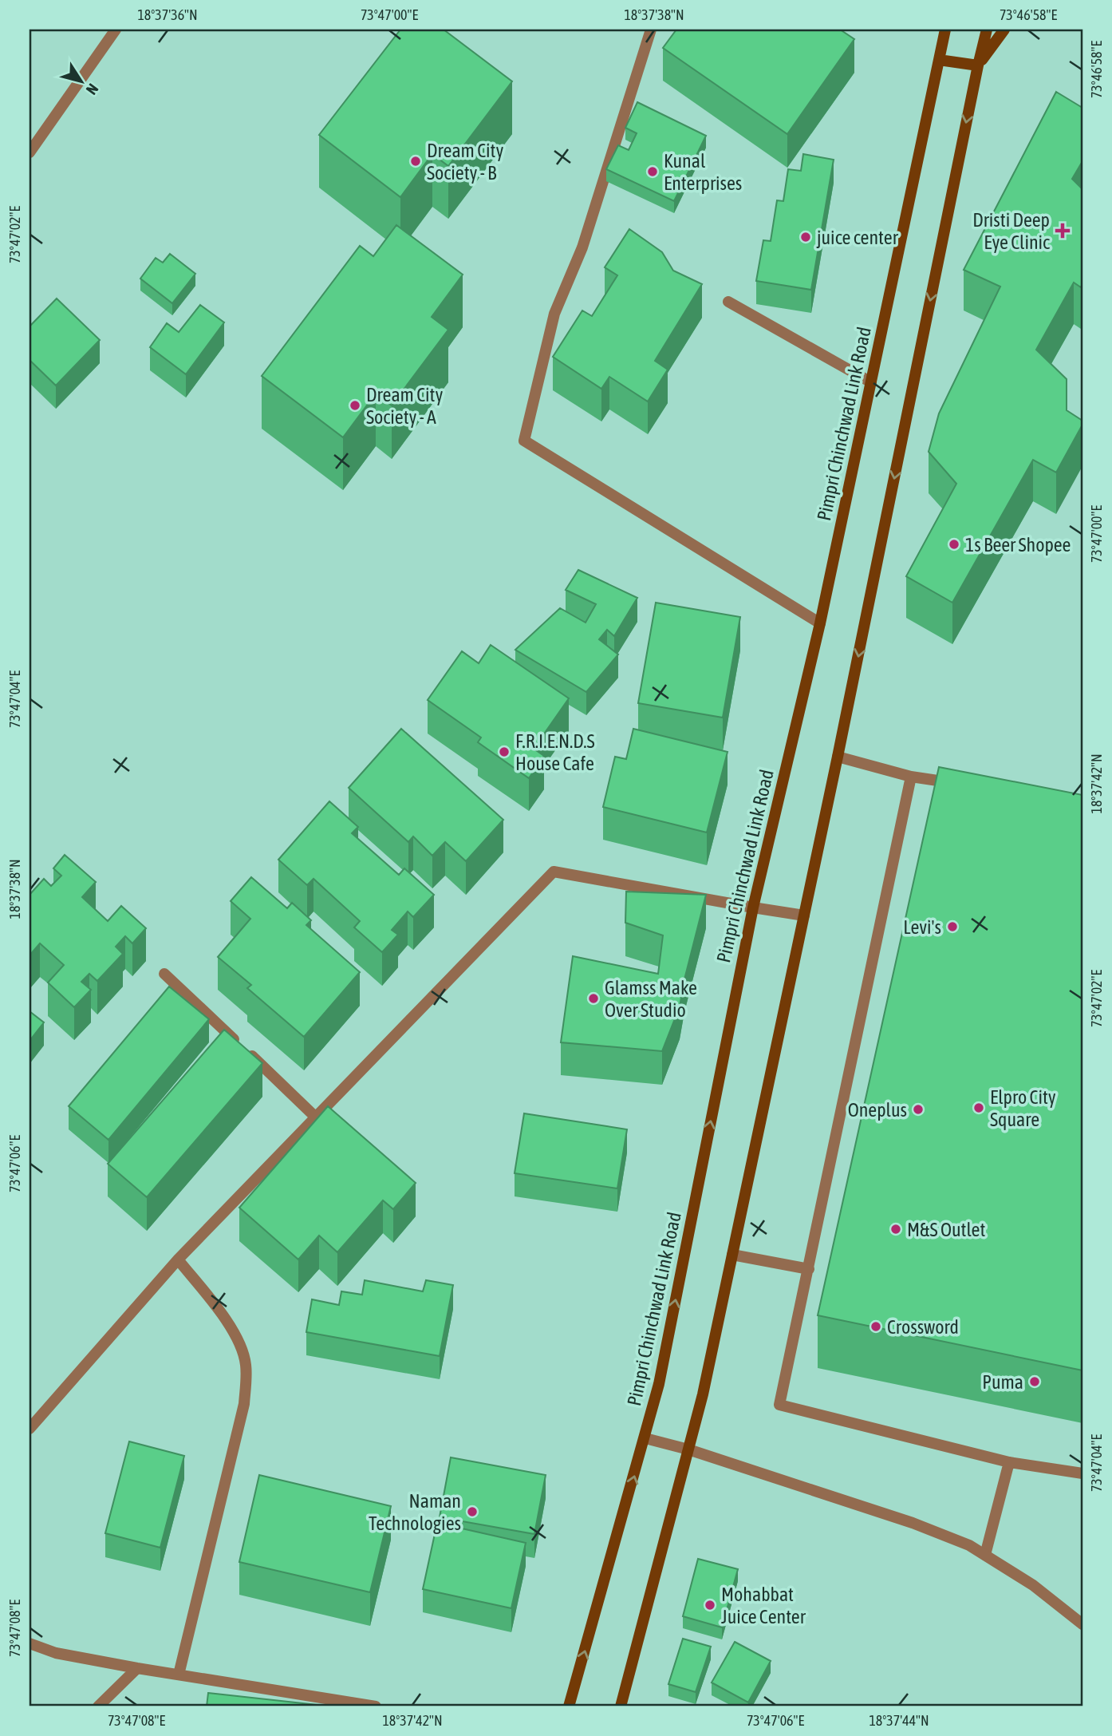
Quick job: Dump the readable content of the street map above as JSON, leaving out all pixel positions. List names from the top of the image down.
{
  "streets": {
    "main road": ["Pimpri Chinchwad Link Road"]
  },
  "places": {
    "other": [
      "Dream City Society - B",
      "Kunal Enterprises",
      "juice center",
      "Dream City Society - A",
      "1s Beer Shopee",
      "F.R.I.E.N.D.S House Cafe",
      "Levi's",
      "Glamss Make Over Studio",
      "Elpro City Square",
      "Oneplus",
      "M&S Outlet",
      "Crossword",
      "Puma",
      "Naman Technologies",
      "Mohabbat Juice Center"
    ],
    "health": ["Dristi Deep Eye Clinic"]
  },
  "north": "bottom right",
  "coordinates": [
    "18°37'36\"N",
    "73°47'00\"E",
    "18°37'38\"N",
    "73°46'58\"E",
    "73°47'02\"E",
    "73°47'04\"E",
    "18°37'42\"N",
    "73°47'06\"E",
    "73°47'08\"E",
    "18°37'44\"N"
  ]
}
